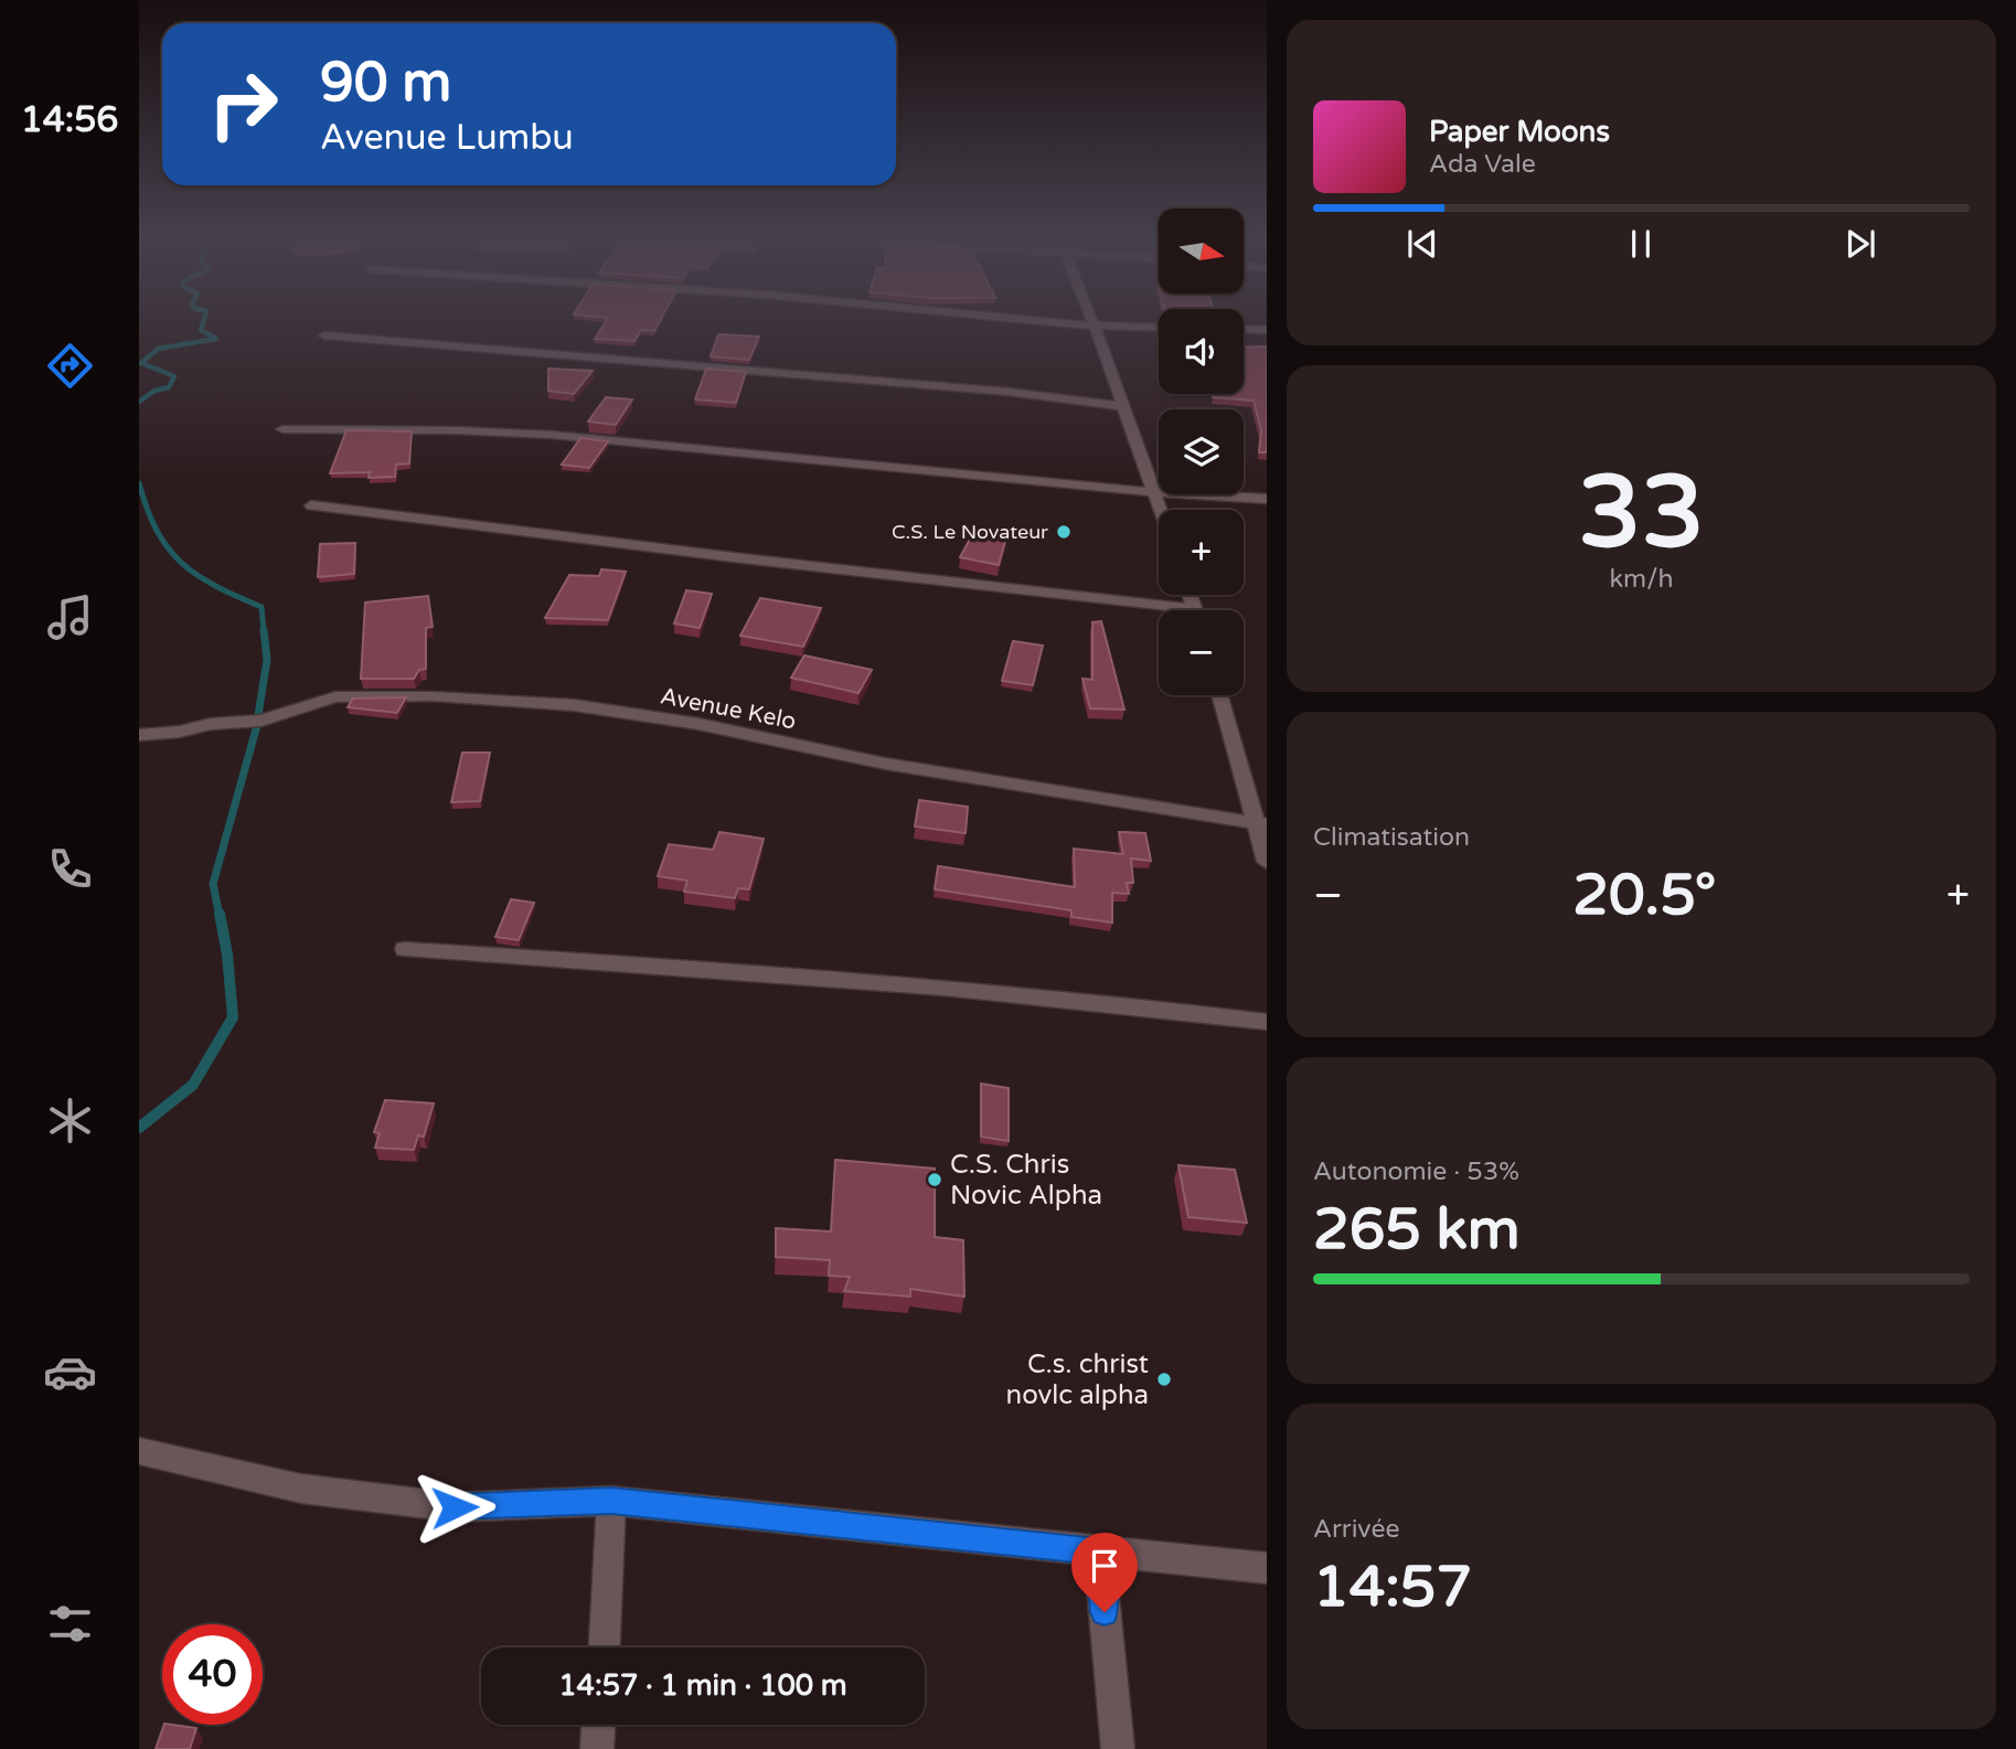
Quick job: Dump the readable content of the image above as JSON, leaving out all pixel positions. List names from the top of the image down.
{
  "streets": {
    "street": ["Avenue Kelo"]
  },
  "places": ["C.S. Le Novateur", "C.S. Chris Novic Alpha", "C.s. christ novlc alpha"],
  "north": "right",
  "page": {
    "tabs": "14:56",
    "turn": ["90 m", "Avenue Lumbu"],
    "song": ["Paper Moons", "Ada Vale"],
    "map_buttons": ["+", "−"],
    "tile": [
      ["33", "km/h"],
      "Climatisation",
      ["Autonomie · 53%", "265 km"],
      ["Arrivée", "14:57"]
    ],
    "heat": ["−", "20.5°", "+"],
    "limit": "40",
    "trip": "14:57 · 1 min · 100 m"
  }
}
